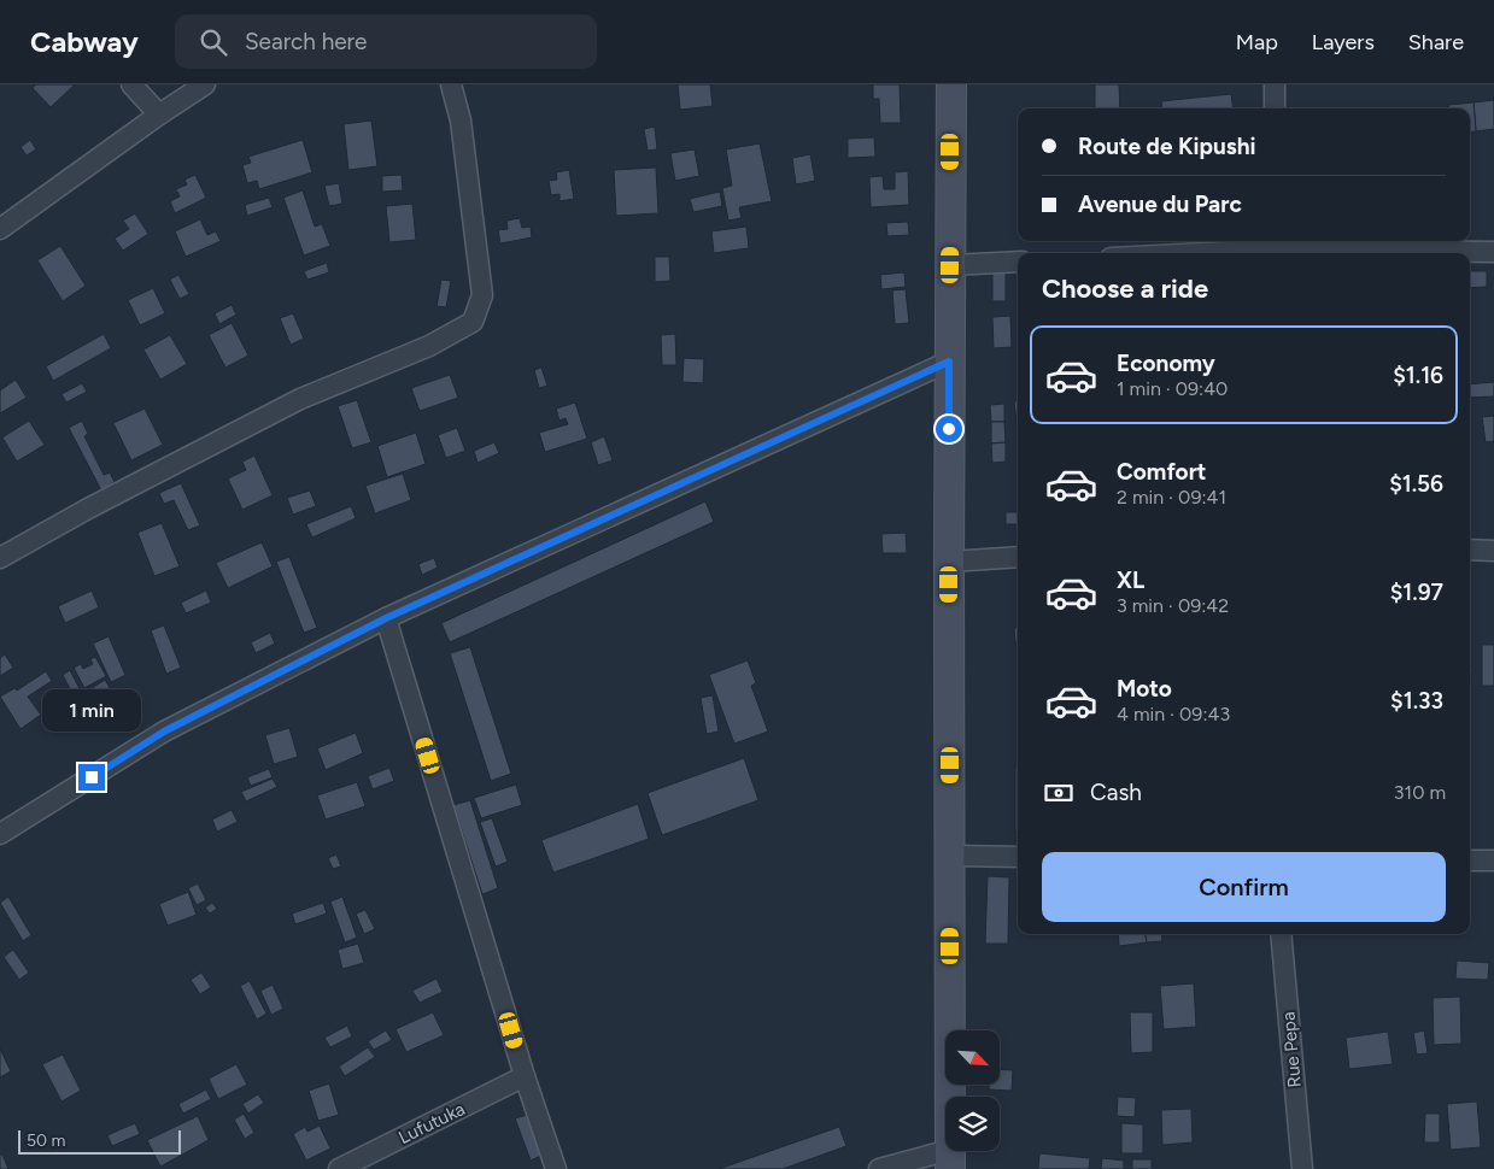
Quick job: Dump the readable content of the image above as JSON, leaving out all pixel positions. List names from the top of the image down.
{
  "streets": {
    "street": ["Rue Pepa", "Lufutuka"]
  },
  "scale_bar": "50 m",
  "north": "bottom right",
  "page": {
    "header": "Cabway",
    "search": "Search here",
    "nav": ["Map", "Layers", "Share"],
    "banner": ["Route de Kipushi", "Avenue du Parc"],
    "heading": "Choose a ride",
    "list": [
      {
        "name": "Economy",
        "note": "1 min · 09:40",
        "value": "$1.16"
      },
      {
        "name": "Comfort",
        "note": "2 min · 09:41",
        "value": "$1.56"
      },
      {
        "name": "XL",
        "note": "3 min · 09:42",
        "value": "$1.97"
      },
      {
        "name": "Moto",
        "note": "4 min · 09:43",
        "value": "$1.33"
      }
    ],
    "bubble": "1 min",
    "pay": ["Cash", "310 m"],
    "buttons": "Confirm",
    "scale": "50 m"
  }
}
